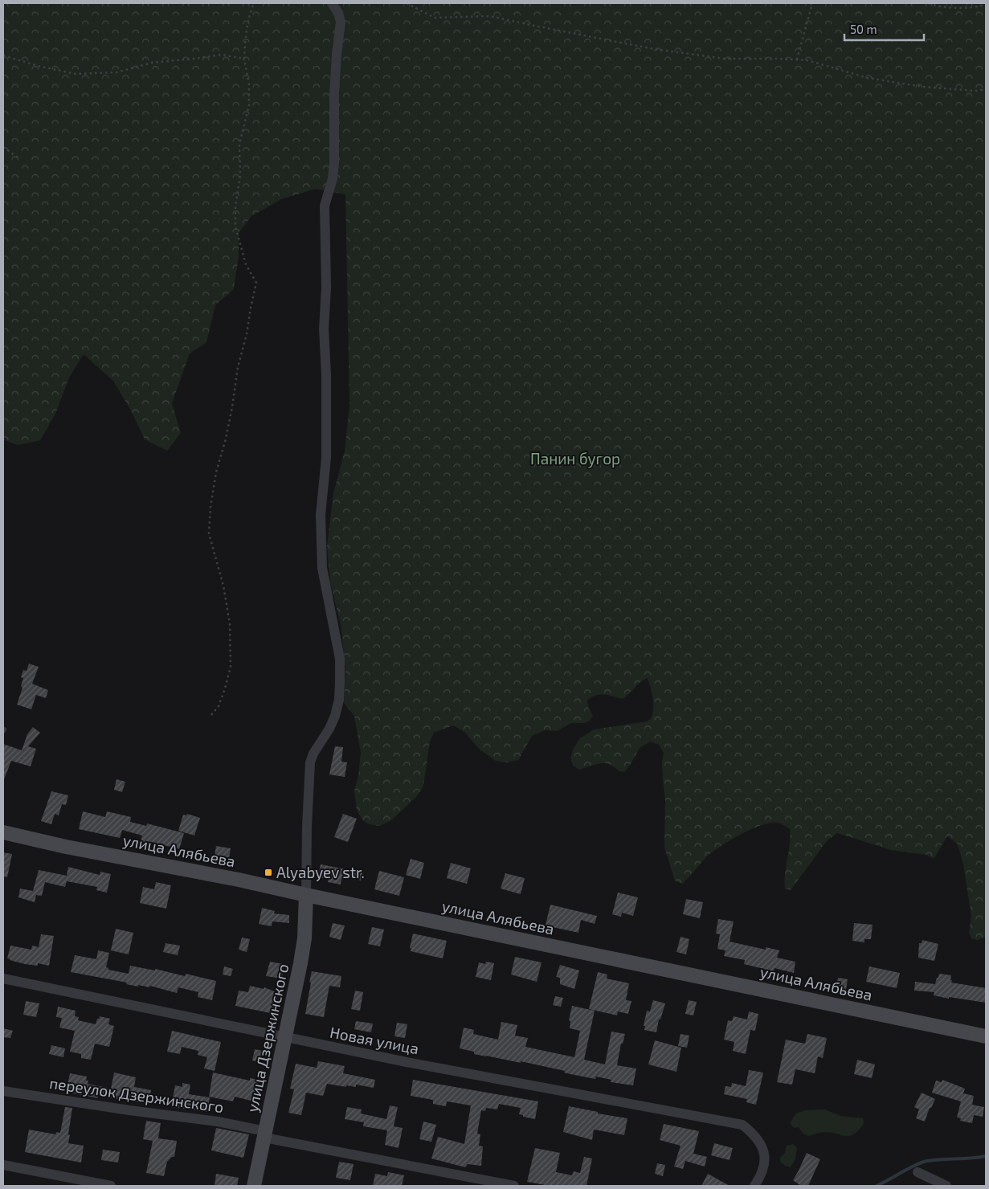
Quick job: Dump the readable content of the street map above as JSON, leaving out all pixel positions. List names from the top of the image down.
{
  "streets": {
    "main road": ["улица Алябьева", "улица Дзержинского"],
    "street": ["Новая улица", "переулок Дзержинского"]
  },
  "crossings": [
    ["улица Алябьева", "улица Дзержинского"],
    ["улица Дзержинского", "Новая улица"],
    ["улица Дзержинского", "переулок Дзержинского"]
  ],
  "parks": ["Панин бугор"],
  "places": {
    "transit": ["Alyabyev str."]
  },
  "scale_bar": "50 m"
}
